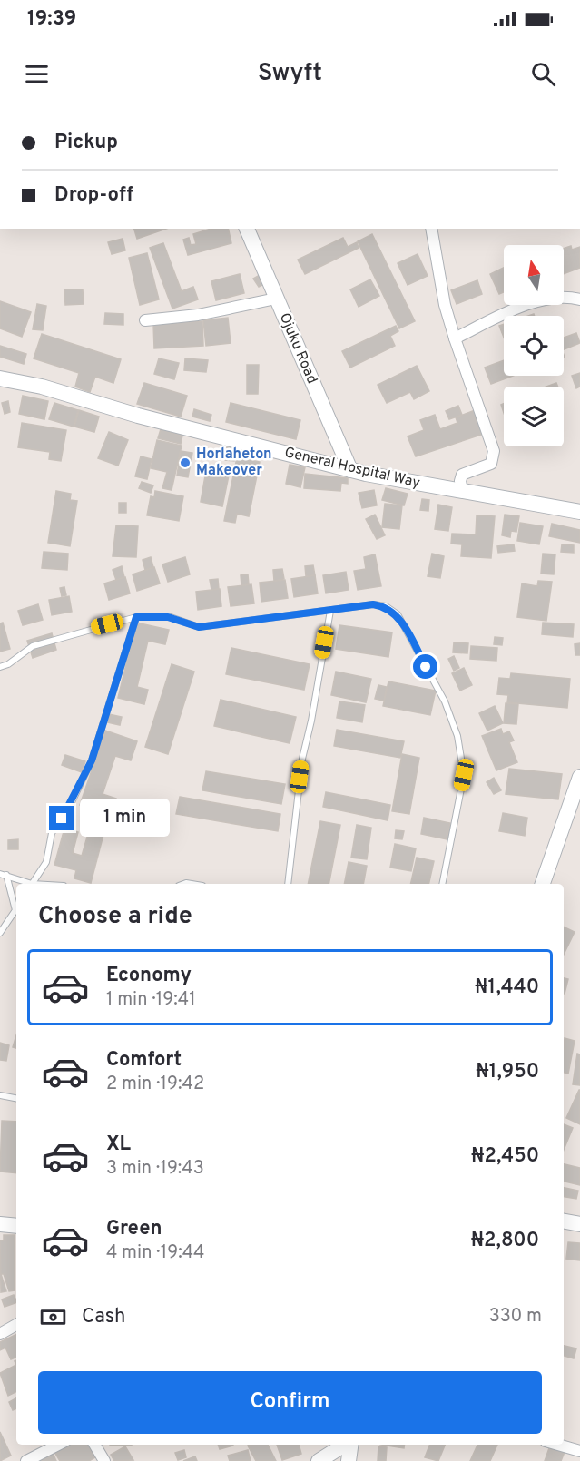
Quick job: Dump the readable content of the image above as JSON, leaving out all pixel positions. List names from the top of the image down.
{
  "streets": {
    "main road": ["Ojuku Road", "General Hospital Way"]
  },
  "crossings": [
    ["Ojuku Road", "General Hospital Way"]
  ],
  "places": ["Horlaheton Makeover"],
  "north": "top",
  "page": {
    "status": "19:39",
    "header": "Swyft",
    "banner": ["Pickup", "Drop-off"],
    "bubble": "1 min",
    "heading": "Choose a ride",
    "list": [
      {
        "name": "Economy",
        "note": "1 min · 19:41",
        "value": "₦1,440"
      },
      {
        "name": "Comfort",
        "note": "2 min · 19:42",
        "value": "₦1,950"
      },
      {
        "name": "XL",
        "note": "3 min · 19:43",
        "value": "₦2,450"
      },
      {
        "name": "Green",
        "note": "4 min · 19:44",
        "value": "₦2,800"
      }
    ],
    "pay": ["Cash", "330 m"],
    "buttons": "Confirm"
  }
}
